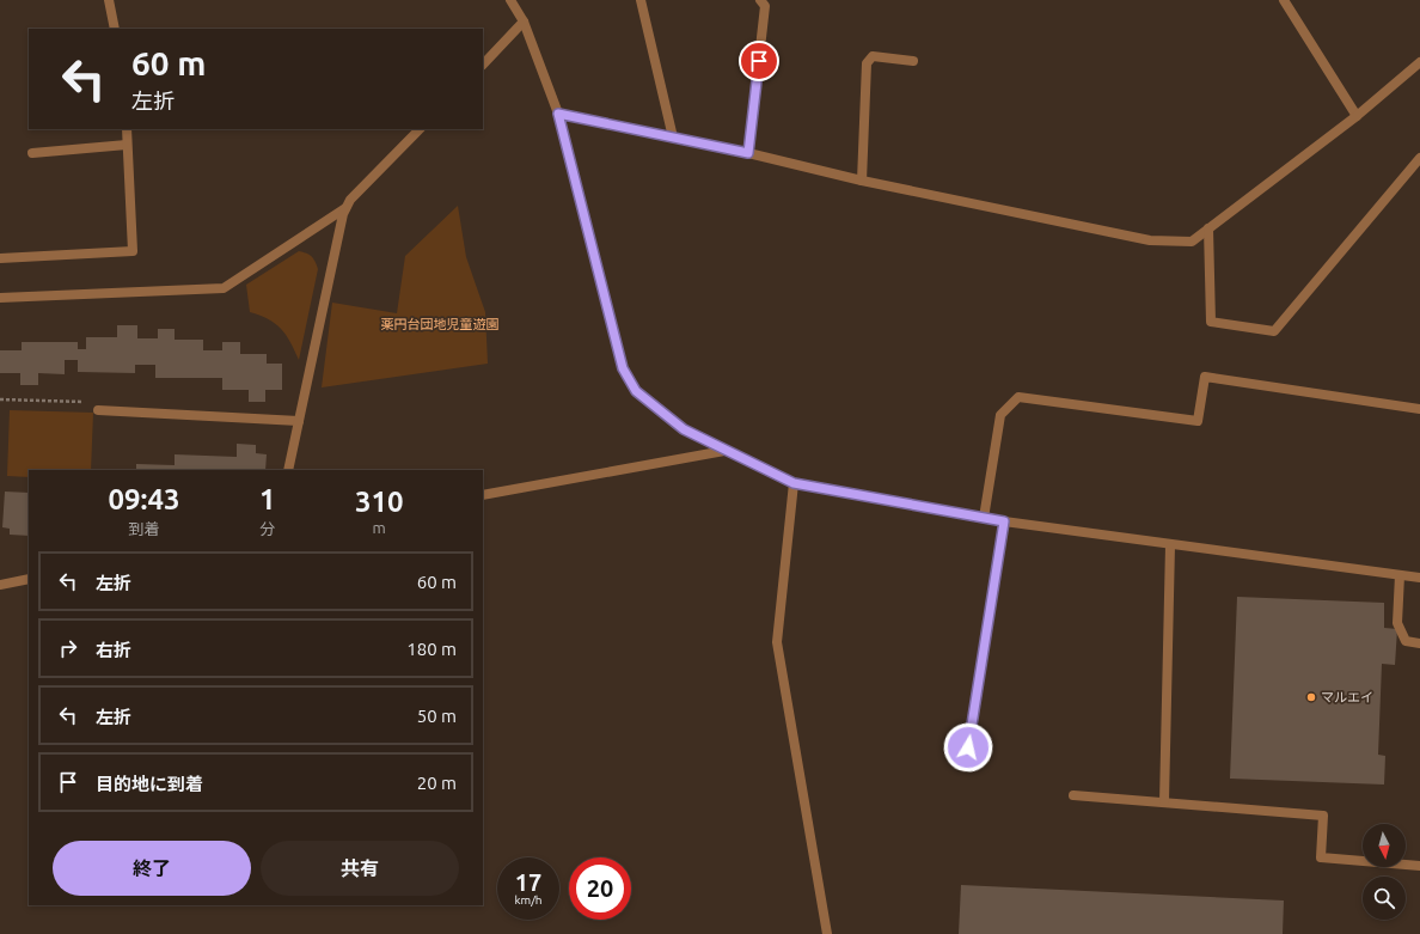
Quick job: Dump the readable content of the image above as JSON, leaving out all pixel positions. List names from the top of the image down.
{
  "parks": ["薬円台団地児童遊園"],
  "places": ["マルエイ"],
  "north": "bottom",
  "page": {
    "turn": ["60 m", "左折"],
    "eta": [
      "09:43",
      "到着",
      "1",
      "分",
      "310",
      "m"
    ],
    "list": [
      {
        "name": "左折",
        "value": "60 m"
      },
      {
        "name": "右折",
        "value": "180 m"
      },
      {
        "name": "左折",
        "value": "50 m"
      },
      {
        "name": "目的地に到着",
        "value": "20 m"
      }
    ],
    "buttons": ["終了", "共有"],
    "speed": "17 km/h",
    "limit": "20"
  }
}
